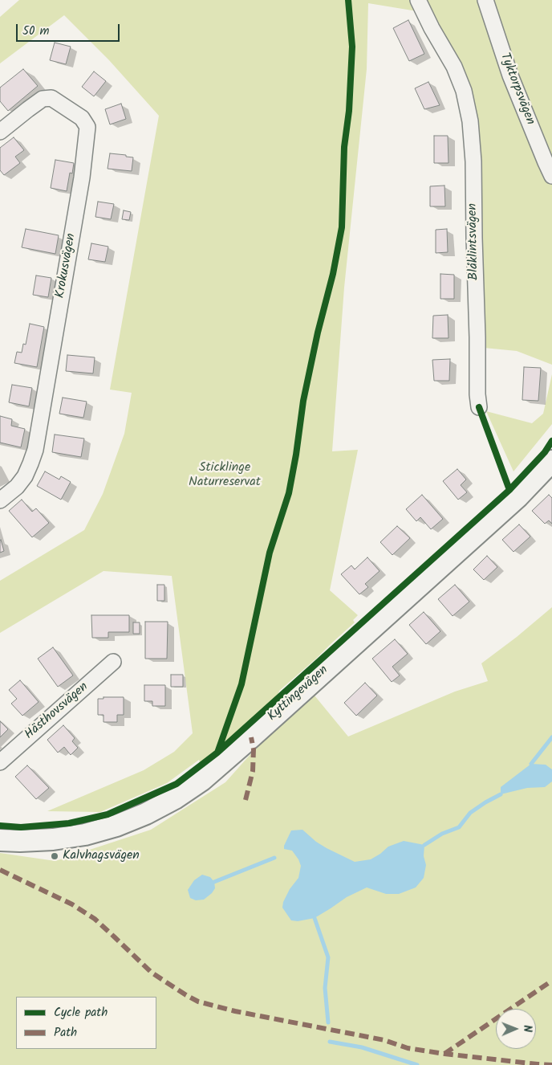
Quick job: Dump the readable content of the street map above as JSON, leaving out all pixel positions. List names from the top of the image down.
{
  "streets": {
    "street": [
      "Tyktorpsvägen",
      "Blåklintsvägen",
      "Krokusvägen",
      "Kyttingevägen",
      "Hästhovsvägen"
    ]
  },
  "parks": ["Sticklinge Naturreservat"],
  "places": ["Kalvhagsvägen"],
  "legend": ["Cycle path", "Path"],
  "scale_bar": "50 m",
  "north": "right"
}
